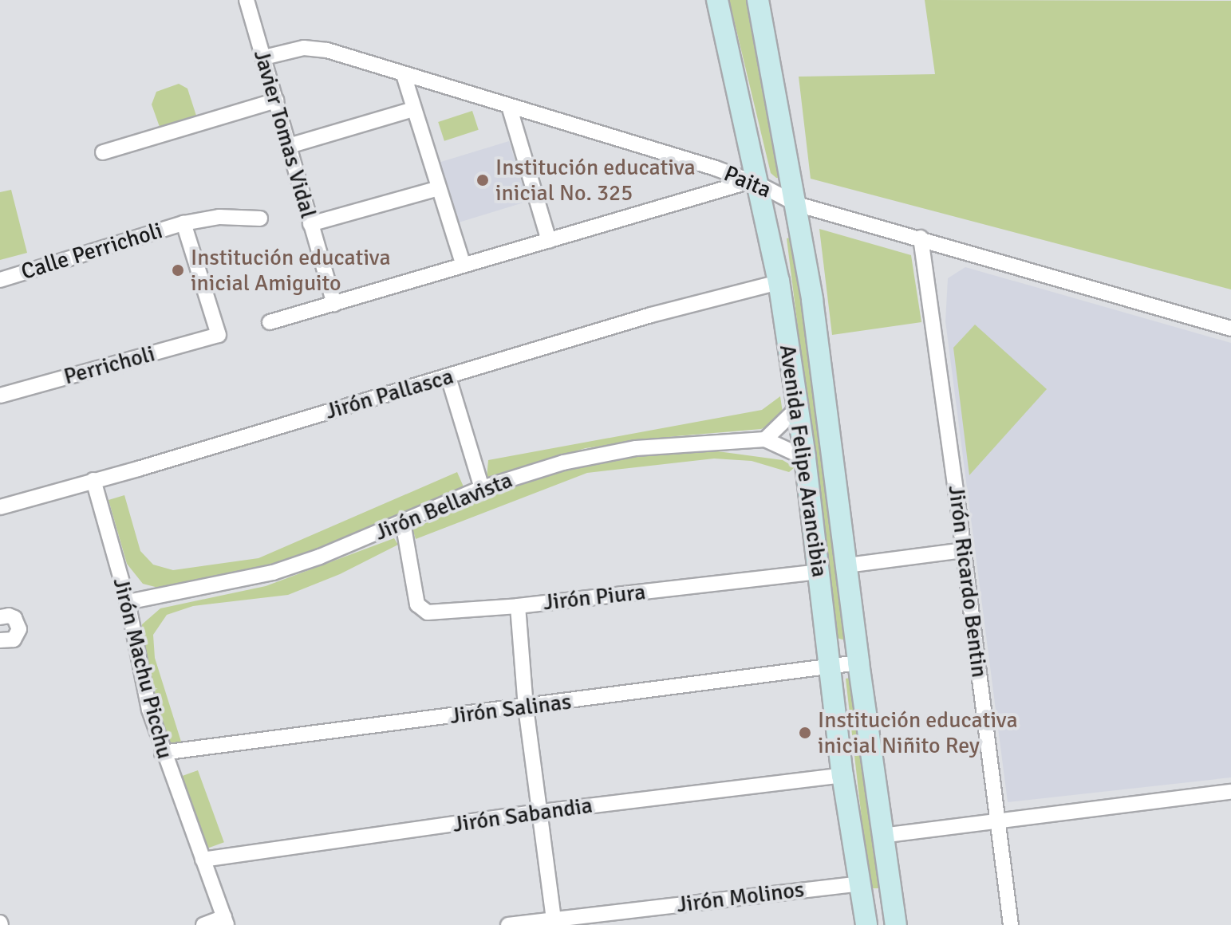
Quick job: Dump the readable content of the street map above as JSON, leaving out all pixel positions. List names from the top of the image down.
{
  "streets": {
    "main road": ["Avenida Felipe Arancibia"],
    "street": [
      "Javier Tomas Vidal",
      "Paita",
      "Calle Perricholi",
      "Perricholi",
      "Jirón Pallasca",
      "Jirón Bellavista",
      "Jirón Ricardo Bentin",
      "Jirón Piura",
      "Jirón Machu Picchu",
      "Jirón Salinas",
      "Jirón Sabandia",
      "Jirón Molinos"
    ]
  },
  "crossings": [
    ["Javier Tomas Vidal", "Paita"],
    ["Paita", "Avenida Felipe Arancibia"],
    ["Paita", "Jirón Ricardo Bentin"],
    ["Calle Perricholi", "Perricholi"],
    ["Jirón Pallasca", "Avenida Felipe Arancibia"],
    ["Jirón Pallasca", "Jirón Machu Picchu"],
    ["Avenida Felipe Arancibia", "Jirón Bellavista"],
    ["Avenida Felipe Arancibia", "Jirón Piura"],
    ["Avenida Felipe Arancibia", "Jirón Salinas"],
    ["Avenida Felipe Arancibia", "Jirón Sabandia"],
    ["Avenida Felipe Arancibia", "Jirón Molinos"],
    ["Jirón Bellavista", "Jirón Piura"],
    ["Jirón Bellavista", "Jirón Machu Picchu"],
    ["Jirón Machu Picchu", "Jirón Salinas"],
    ["Jirón Machu Picchu", "Jirón Sabandia"]
  ],
  "places": ["Institución educativa inicial No. 325", "Institución educativa inicial Amiguito", "Institución educativa inicial Niñito Rey"]
}
